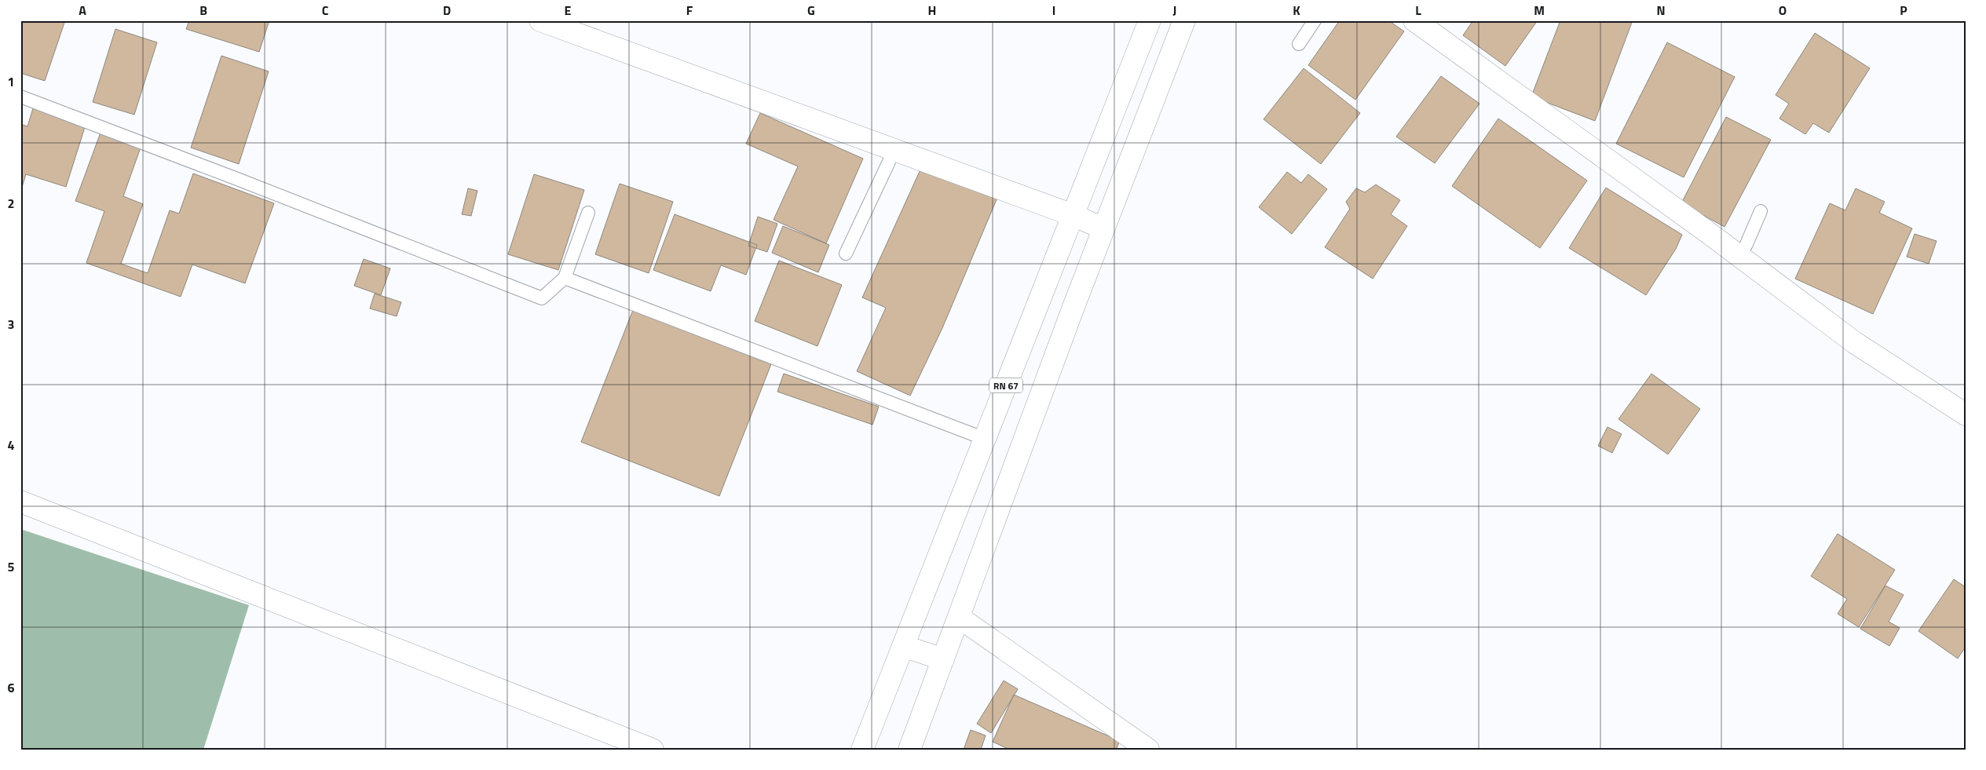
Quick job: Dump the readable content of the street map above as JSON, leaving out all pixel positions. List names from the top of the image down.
{
  "streets": {
    "street": ["RN 67"]
  },
  "grid": {
    "columns": [
      "A",
      "B",
      "C",
      "D",
      "E",
      "F",
      "G",
      "H",
      "I",
      "J",
      "K",
      "L",
      "M",
      "N",
      "O",
      "P"
    ],
    "rows": [
      "1",
      "2",
      "3",
      "4",
      "5",
      "6"
    ]
  }
}
